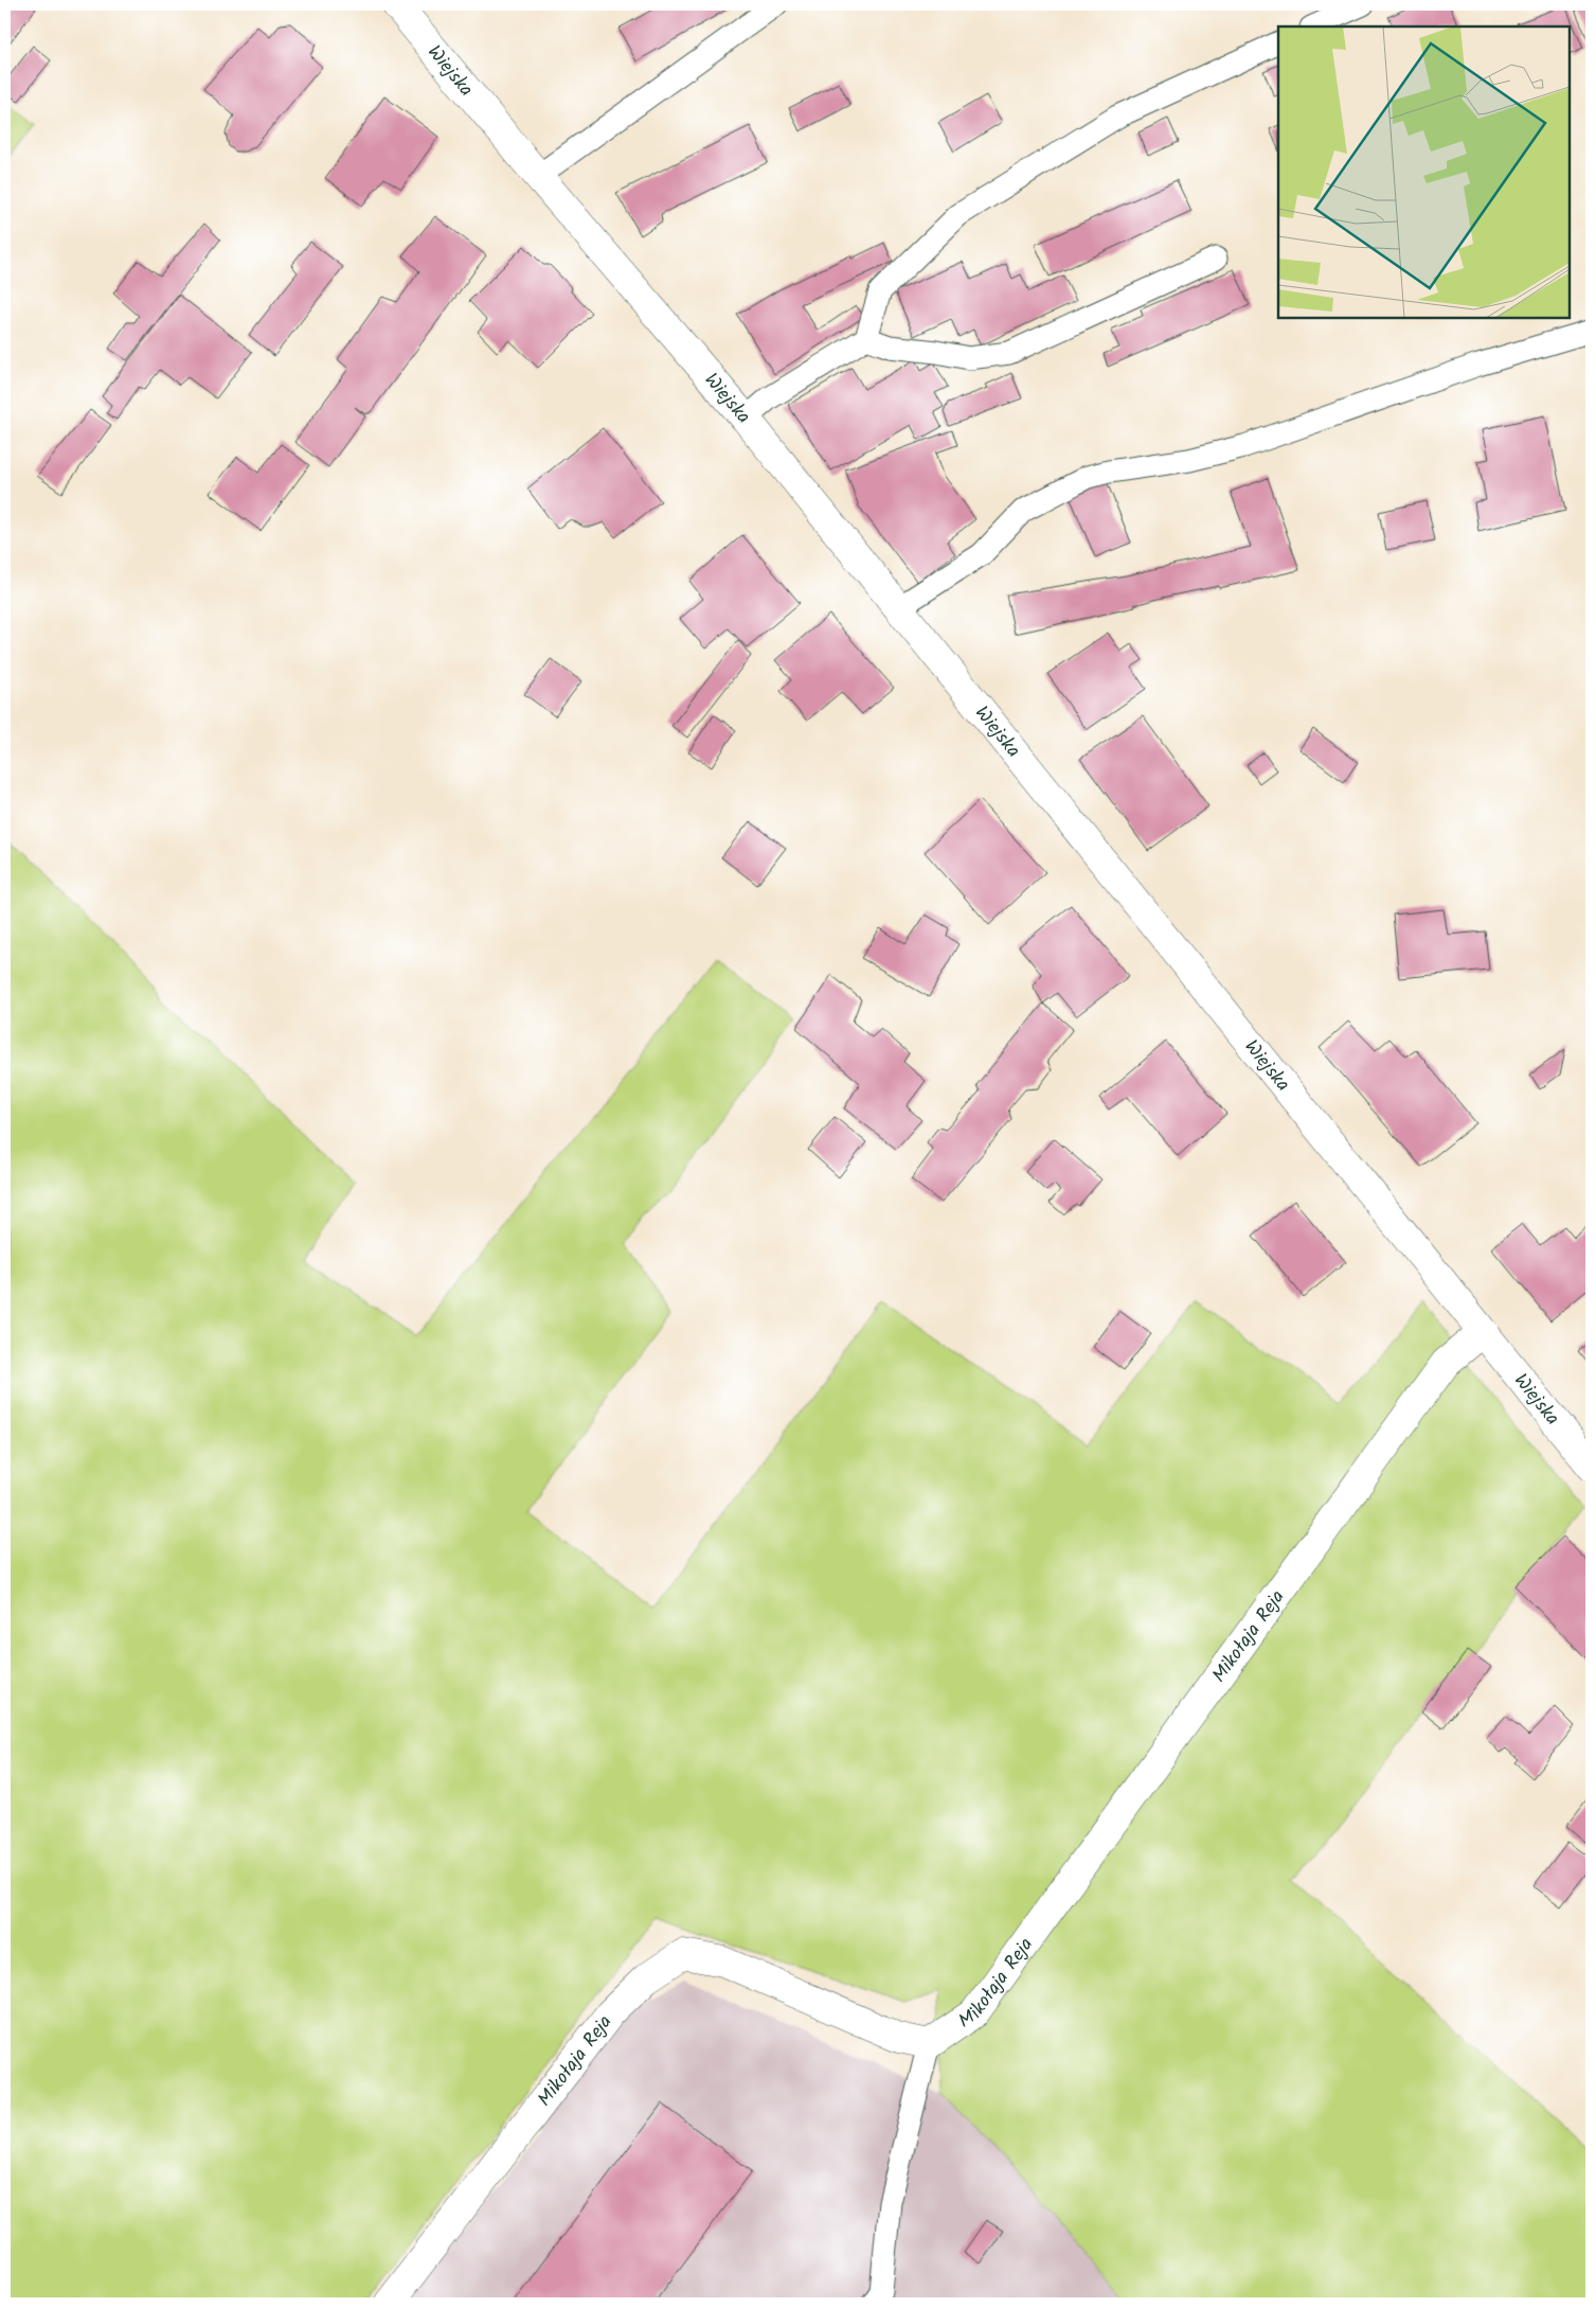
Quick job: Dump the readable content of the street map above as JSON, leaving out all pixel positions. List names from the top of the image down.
{
  "streets": {
    "street": ["Wiejska", "Mikołaja Reja"]
  },
  "crossings": [
    ["Wiejska", "Mikołaja Reja"]
  ]
}
